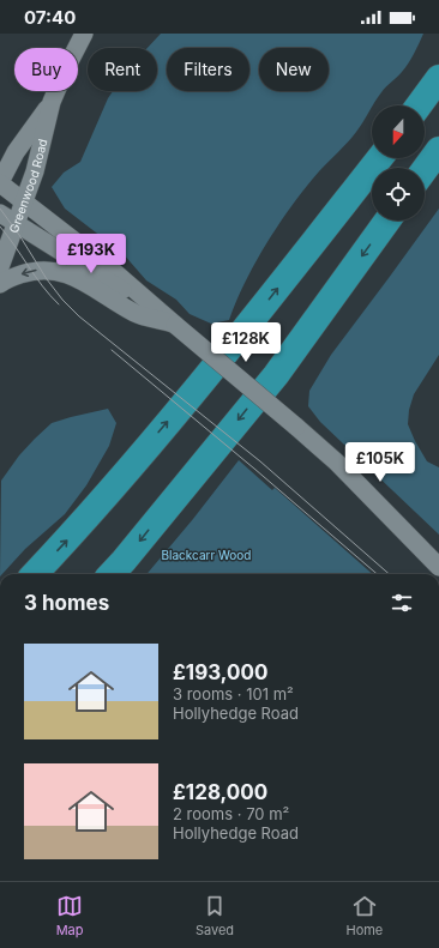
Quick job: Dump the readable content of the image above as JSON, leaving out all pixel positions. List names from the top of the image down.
{
  "streets": {
    "street": ["Greenwood Road"]
  },
  "parks": ["Blackcarr Wood"],
  "north": "bottom",
  "page": {
    "status": "07:40",
    "chip": [
      "Buy",
      "Rent",
      "Filters",
      "New"
    ],
    "price": ["£193K", "£128K", "£105K"],
    "heading": "3 homes",
    "list": [
      {
        "name": "£193,000",
        "note": "3 rooms · 101 m² · Hollyhedge Road"
      },
      {
        "name": "£128,000",
        "note": "2 rooms · 70 m² · Hollyhedge Road"
      }
    ],
    "tabs": ["Map", "Saved", "Home"]
  }
}
